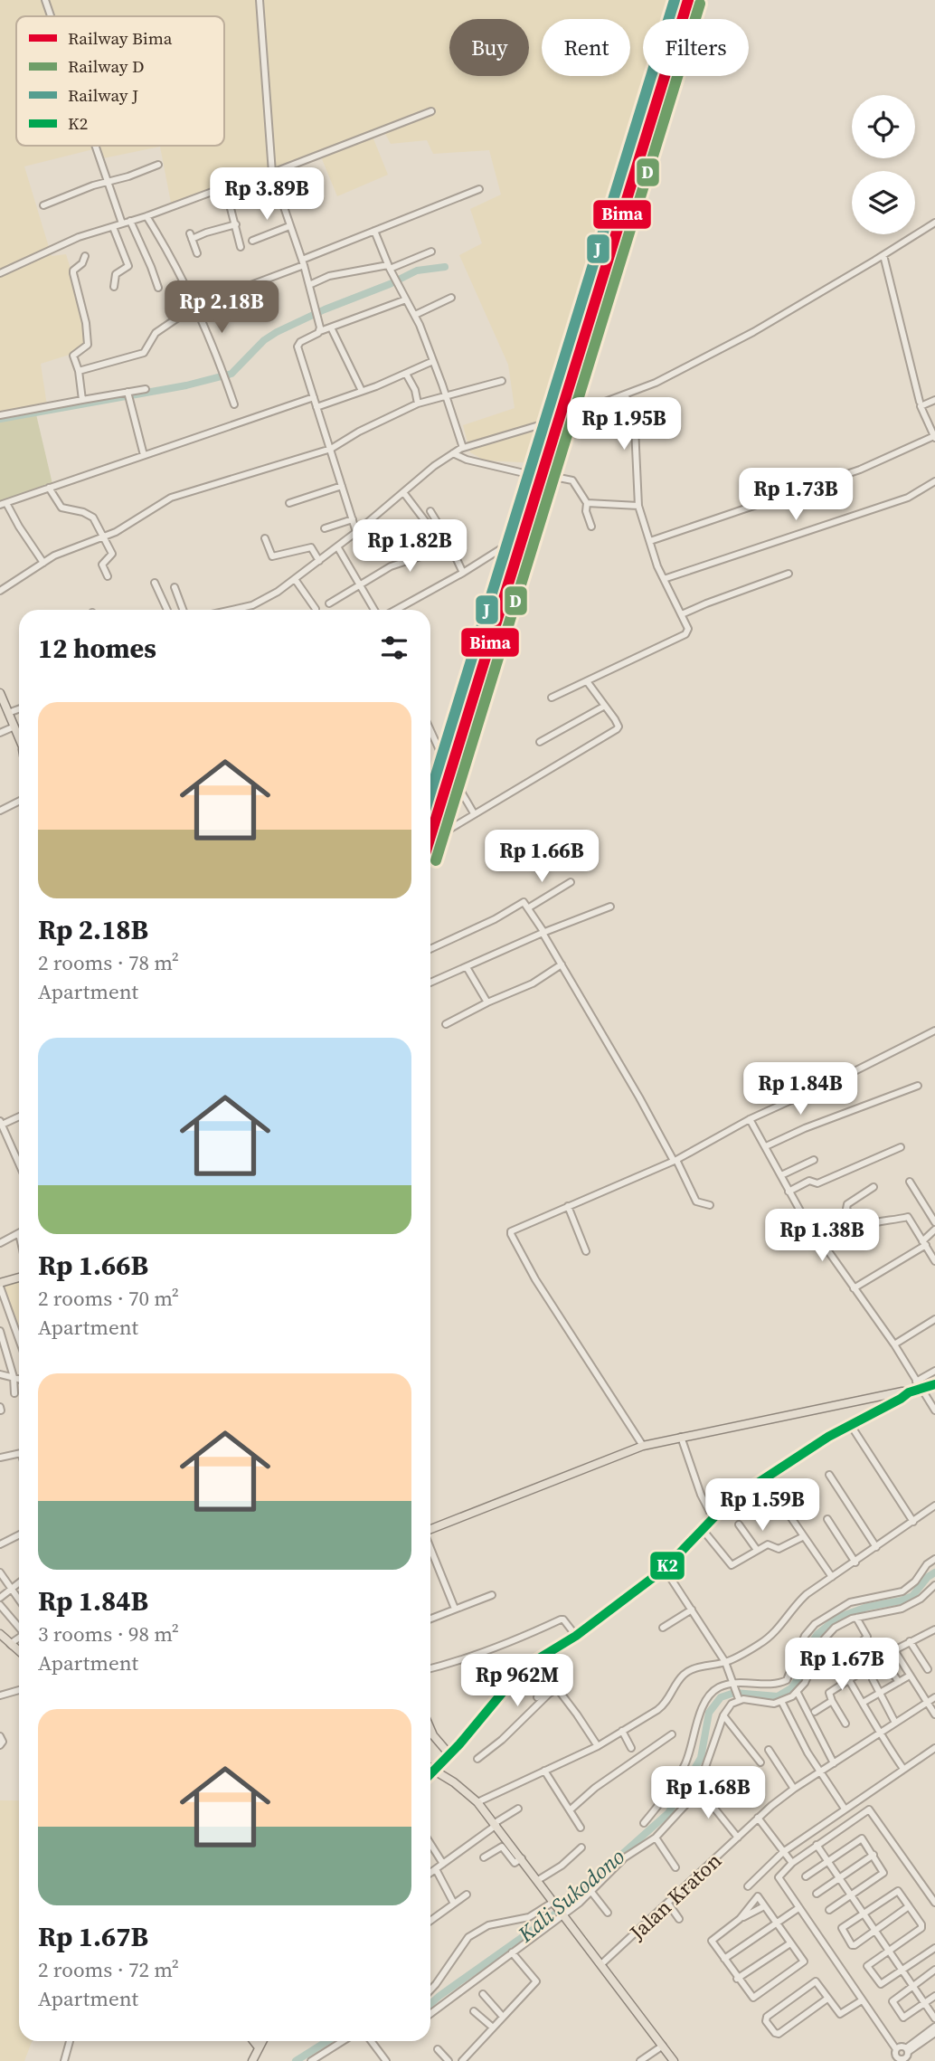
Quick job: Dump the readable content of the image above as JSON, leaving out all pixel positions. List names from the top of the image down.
{
  "streets": {
    "street": ["Jalan Kraton"]
  },
  "water": ["Kali Sukodono"],
  "lines": [
    "rail line Bima",
    "rail line J",
    "rail line D",
    "transit line K2"
  ],
  "legend": [
    "Railway Bima",
    "Railway D",
    "Railway J",
    "K2"
  ],
  "page": {
    "chip": ["Buy", "Rent", "Filters"],
    "price": [
      "Rp 3.89B",
      "Rp 2.18B",
      "Rp 1.95B",
      "Rp 1.73B",
      "Rp 1.82B",
      "Rp 1.66B",
      "Rp 1.84B",
      "Rp 1.38B",
      "Rp 1.59B",
      "Rp 1.67B",
      "Rp 962M",
      "Rp 1.68B"
    ],
    "heading": "12 homes",
    "list": [
      {
        "name": "Rp 2.18B",
        "note": "2 rooms · 78 m² · Apartment"
      },
      {
        "name": "Rp 1.66B",
        "note": "2 rooms · 70 m² · Apartment"
      },
      {
        "name": "Rp 1.84B",
        "note": "3 rooms · 98 m² · Apartment"
      },
      {
        "name": "Rp 1.67B",
        "note": "2 rooms · 72 m² · Apartment"
      }
    ]
  }
}
